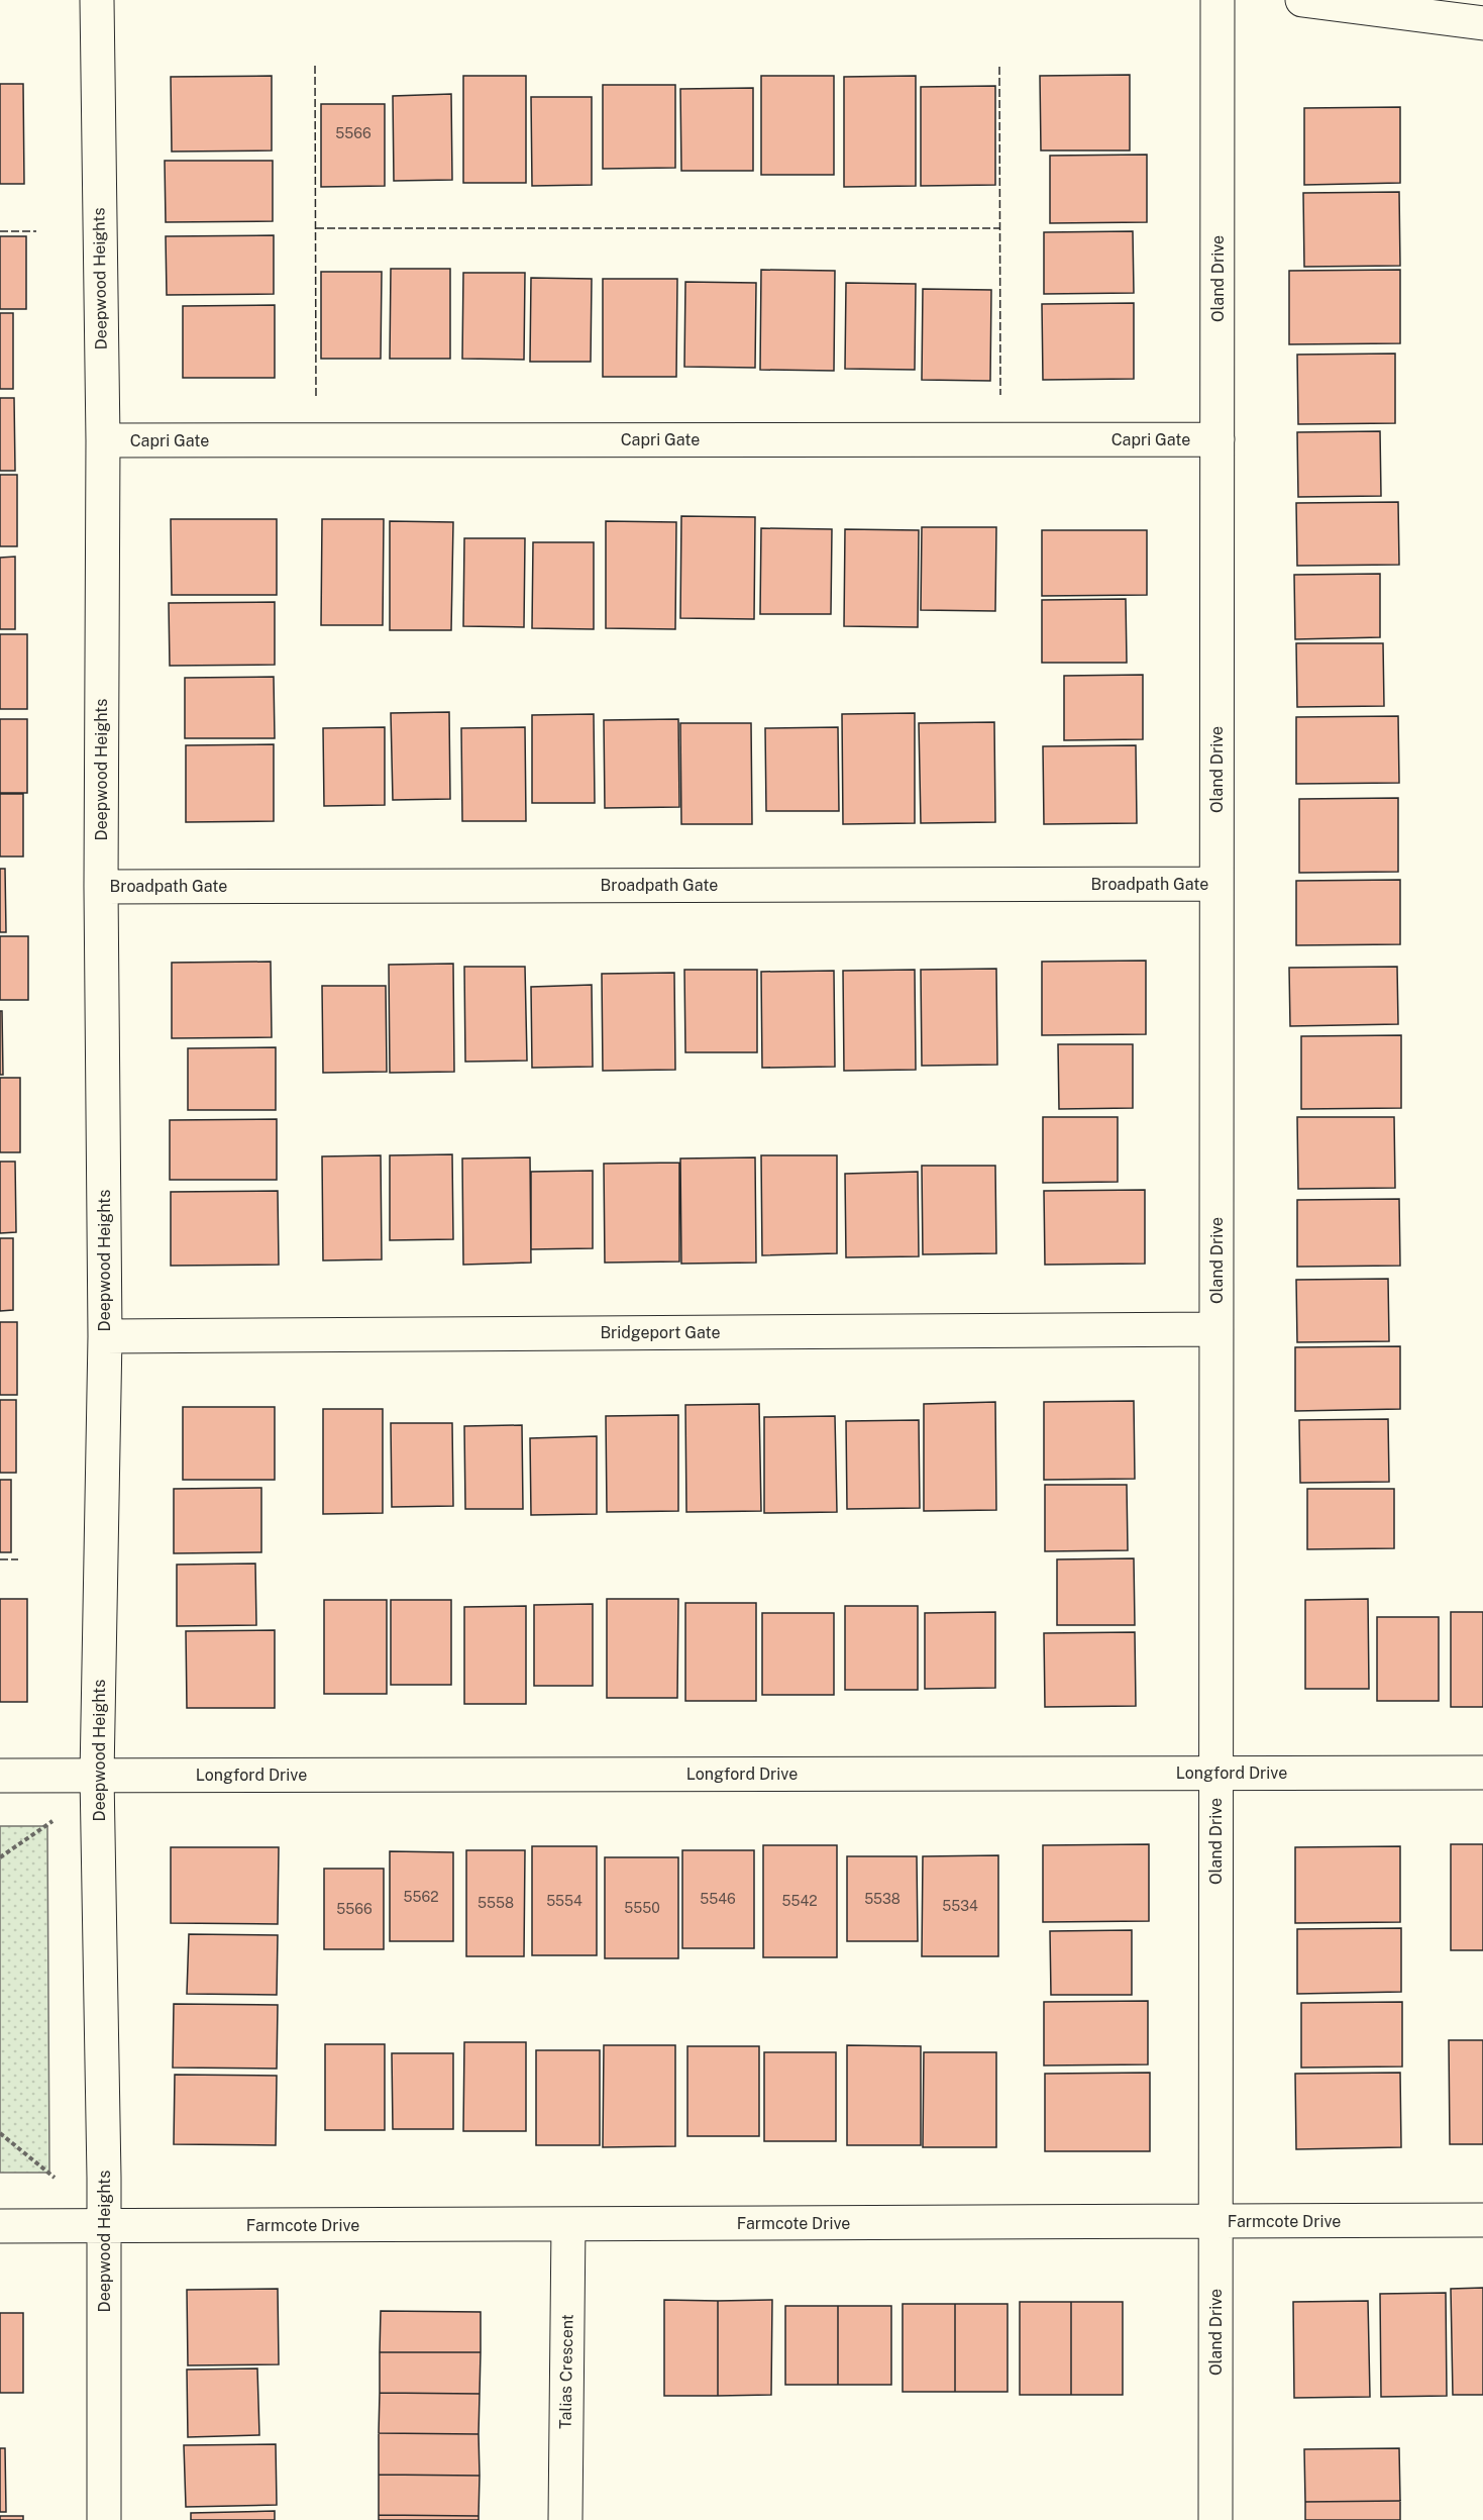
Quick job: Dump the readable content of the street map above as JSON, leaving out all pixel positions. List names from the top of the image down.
{
  "streets": {
    "street": [
      "Deepwood Heights",
      "Oland Drive",
      "Capri Gate",
      "Broadpath Gate",
      "Bridgeport Gate",
      "Longford Drive",
      "Farmcote Drive",
      "Talias Crescent"
    ]
  },
  "crossings": [
    ["Deepwood Heights", "Capri Gate"],
    ["Deepwood Heights", "Broadpath Gate"],
    ["Deepwood Heights", "Bridgeport Gate"],
    ["Deepwood Heights", "Longford Drive"],
    ["Deepwood Heights", "Farmcote Drive"],
    ["Oland Drive", "Capri Gate"],
    ["Oland Drive", "Broadpath Gate"],
    ["Oland Drive", "Bridgeport Gate"],
    ["Oland Drive", "Longford Drive"],
    ["Oland Drive", "Farmcote Drive"],
    ["Farmcote Drive", "Talias Crescent"]
  ],
  "house_numbers": [
    "5566",
    "5562",
    "5546",
    "5538",
    "5554",
    "5542",
    "5558",
    "5534",
    "5550",
    "5566"
  ]
}
